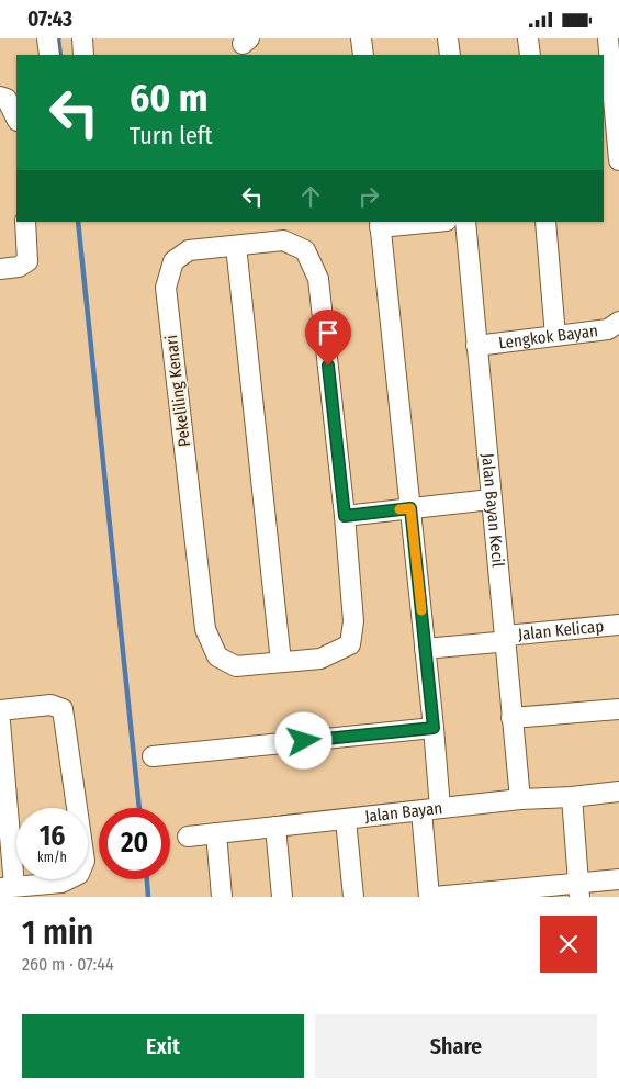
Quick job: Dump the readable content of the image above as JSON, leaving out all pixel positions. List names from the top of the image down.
{
  "streets": {
    "street": [
      "Lengkok Bayan",
      "Pekeliling Kenari",
      "Jalan Bayan Kecil",
      "Jalan Kelicap",
      "Jalan Bayan"
    ]
  },
  "crossings": [
    ["Lengkok Bayan", "Jalan Bayan Kecil"],
    ["Jalan Bayan Kecil", "Jalan Kelicap"],
    ["Jalan Bayan Kecil", "Jalan Bayan"]
  ],
  "page": {
    "status": "07:43",
    "turn": ["60 m", "Turn left"],
    "speed": "16 km/h",
    "limit": "20",
    "heading": ["1 min", "260 m · 07:44"],
    "buttons": ["Exit", "Share"]
  }
}
